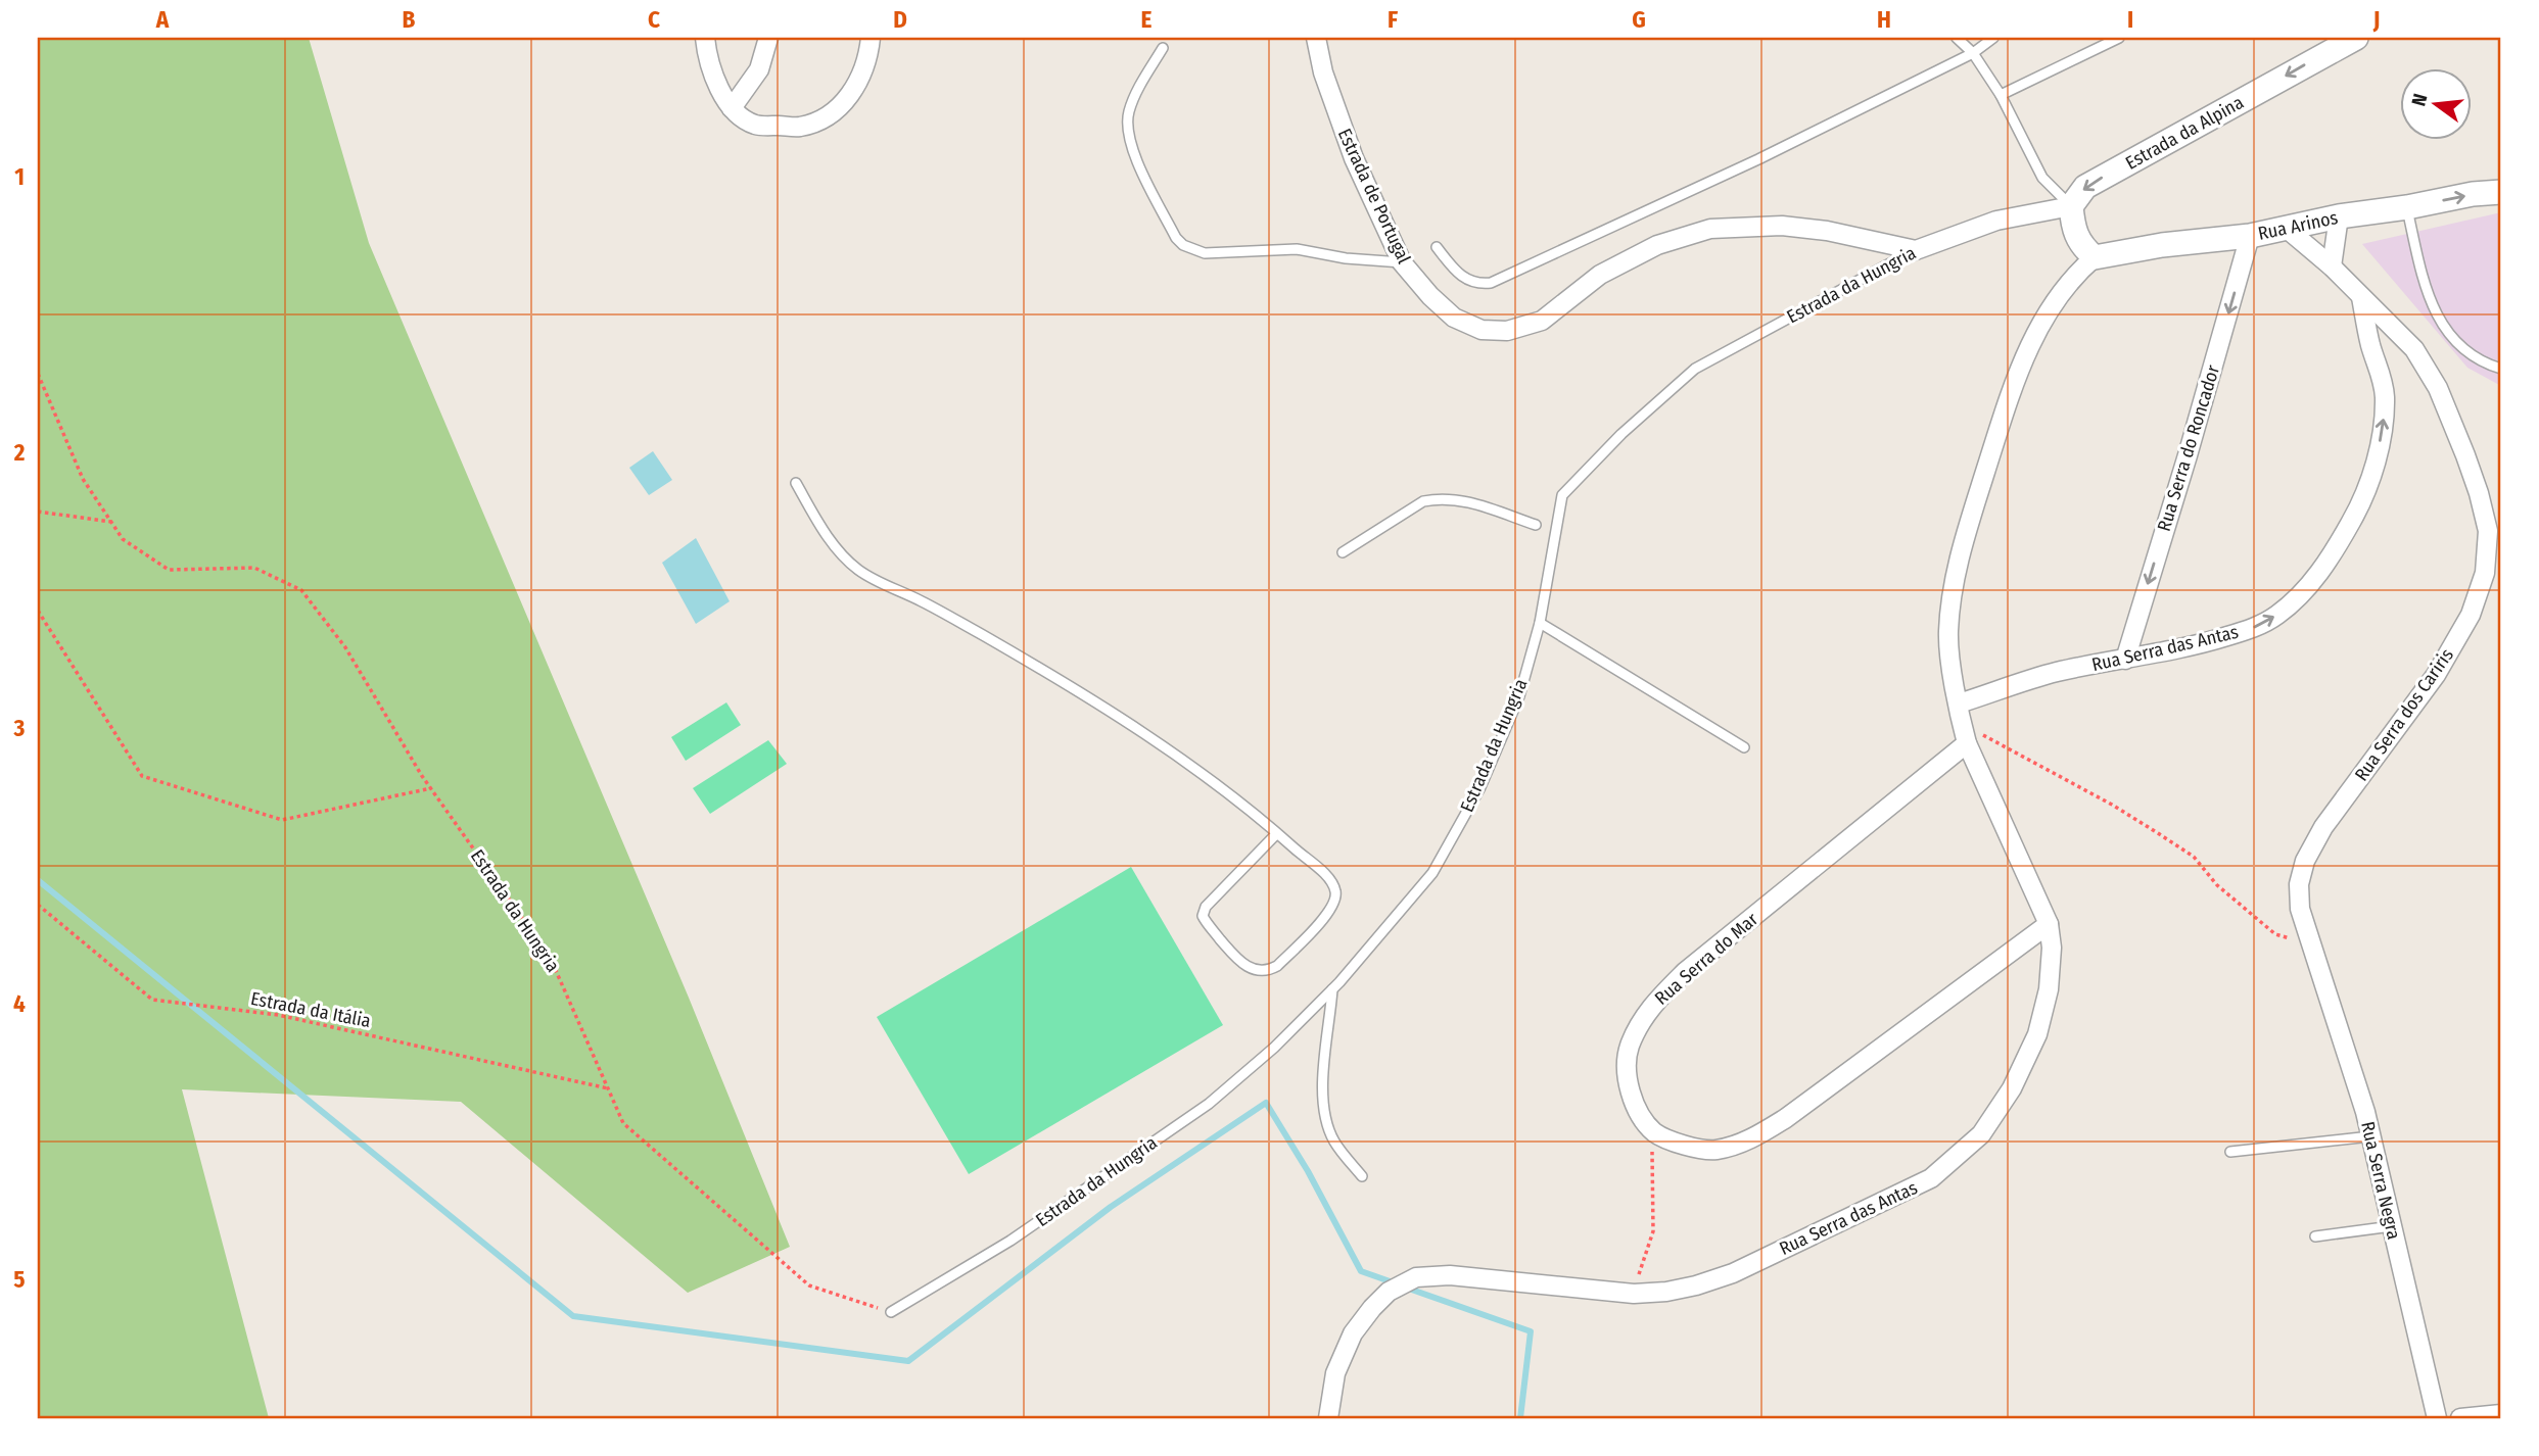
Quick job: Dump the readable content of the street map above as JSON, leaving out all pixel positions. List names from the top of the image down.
{
  "streets": {
    "street": [
      "Estrada da Alpina",
      "Estrada de Portugal",
      "Rua Arinos",
      "Estrada da Hungria",
      "Rua Serra do Roncador",
      "Rua Serra das Antas",
      "Rua Serra dos Cariris",
      "Rua Serra do Mar",
      "Rua Serra Negra"
    ],
    "path": ["Estrada da Itália"]
  },
  "crossings": [
    ["Estrada da Alpina", "Estrada da Hungria"],
    ["Estrada de Portugal", "Estrada da Hungria"],
    ["Rua Arinos", "Rua Serra do Roncador"],
    ["Rua Arinos", "Rua Serra das Antas"],
    ["Estrada da Hungria", "Estrada da Itália"],
    ["Rua Serra do Roncador", "Rua Serra das Antas"],
    ["Rua Serra das Antas", "Rua Serra dos Cariris"],
    ["Rua Serra das Antas", "Rua Serra do Mar"],
    ["Rua Serra dos Cariris", "Rua Serra Negra"]
  ],
  "one_way": ["Estrada da Alpina", "Rua Serra do Roncador"],
  "north": "left",
  "grid": {
    "columns": [
      "A",
      "B",
      "C",
      "D",
      "E",
      "F",
      "G",
      "H",
      "I",
      "J"
    ],
    "rows": [
      "1",
      "2",
      "3",
      "4",
      "5"
    ]
  }
}
